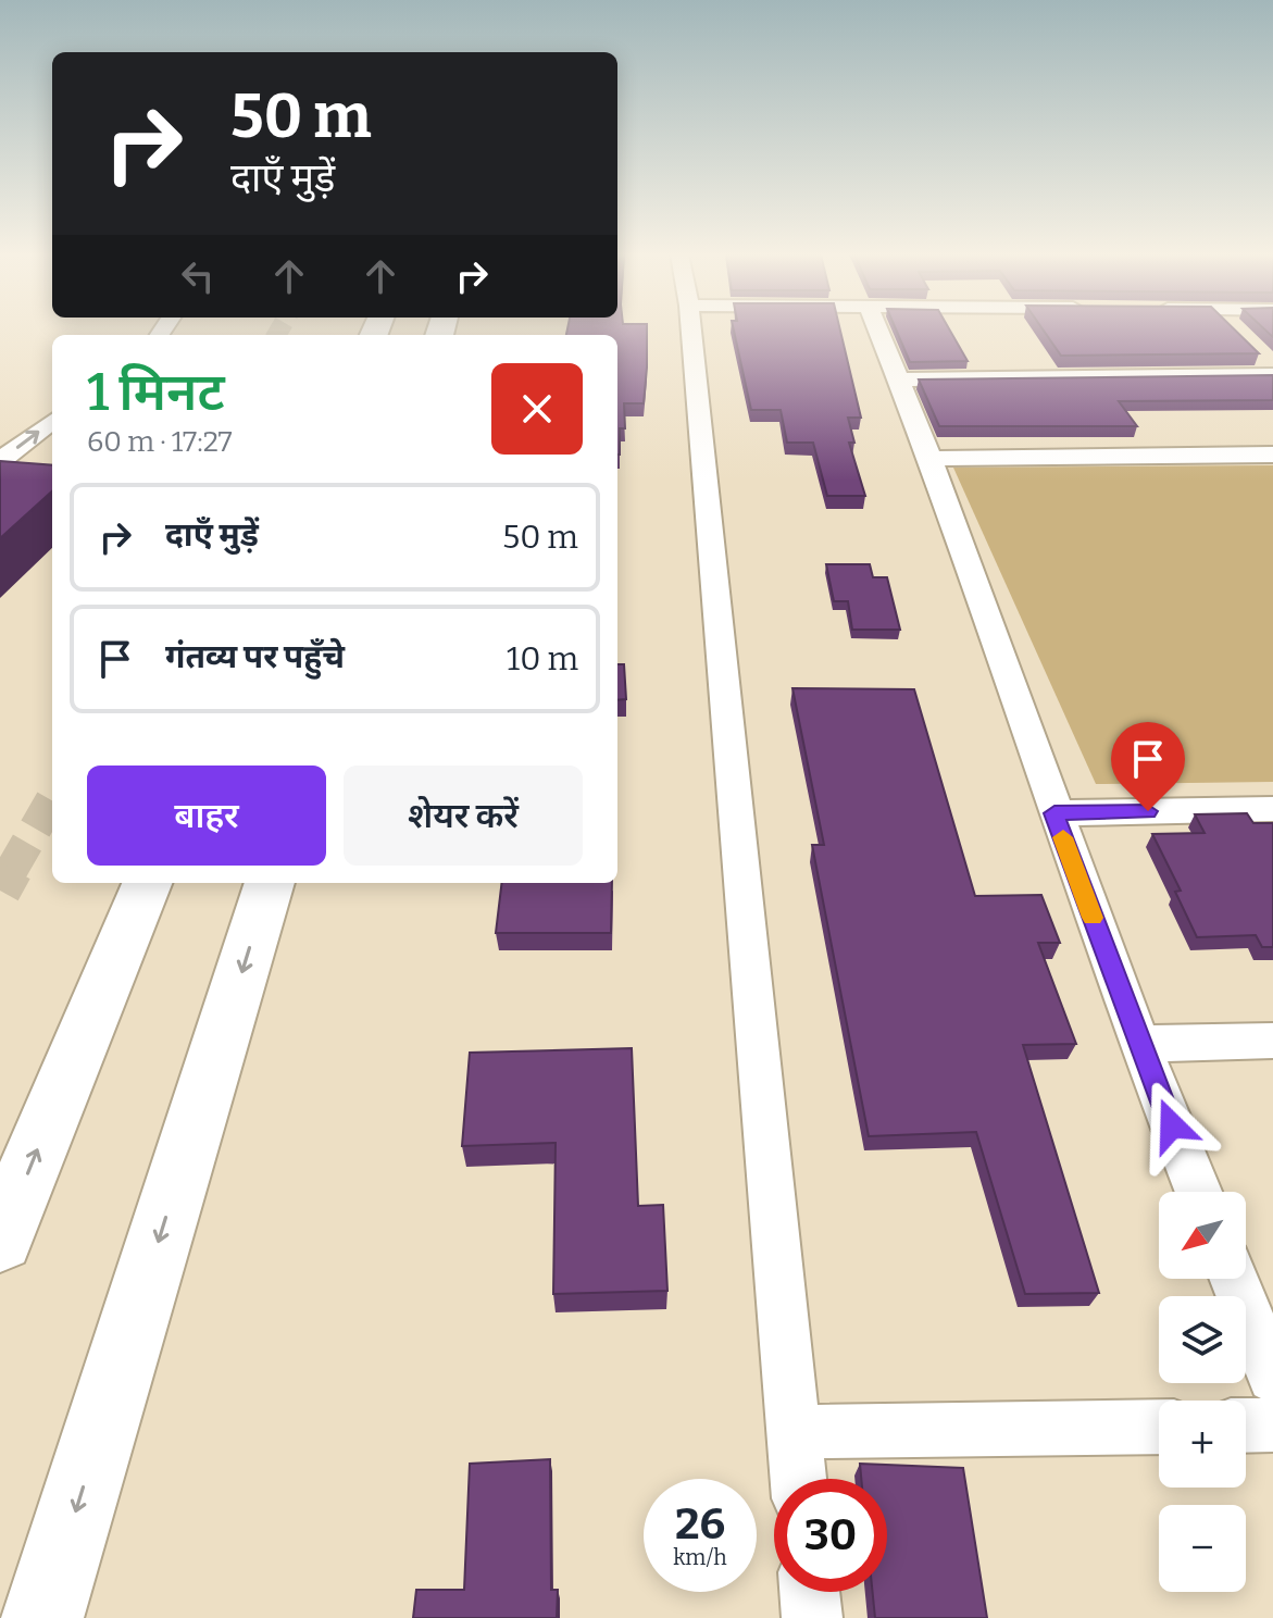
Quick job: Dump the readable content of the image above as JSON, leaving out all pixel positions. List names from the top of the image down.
{
  "north": "bottom left",
  "page": {
    "turn": ["50 m", "दाएँ मुड़ें"],
    "heading": ["1 मिनट", "60 m · 17:27"],
    "list": [
      {
        "name": "दाएँ मुड़ें",
        "value": "50 m"
      },
      {
        "name": "गंतव्य पर पहुँचे",
        "value": "10 m"
      }
    ],
    "buttons": ["बाहर", "शेयर करें"],
    "map_buttons": ["+", "−"],
    "speed": "26 km/h",
    "limit": "30"
  }
}
